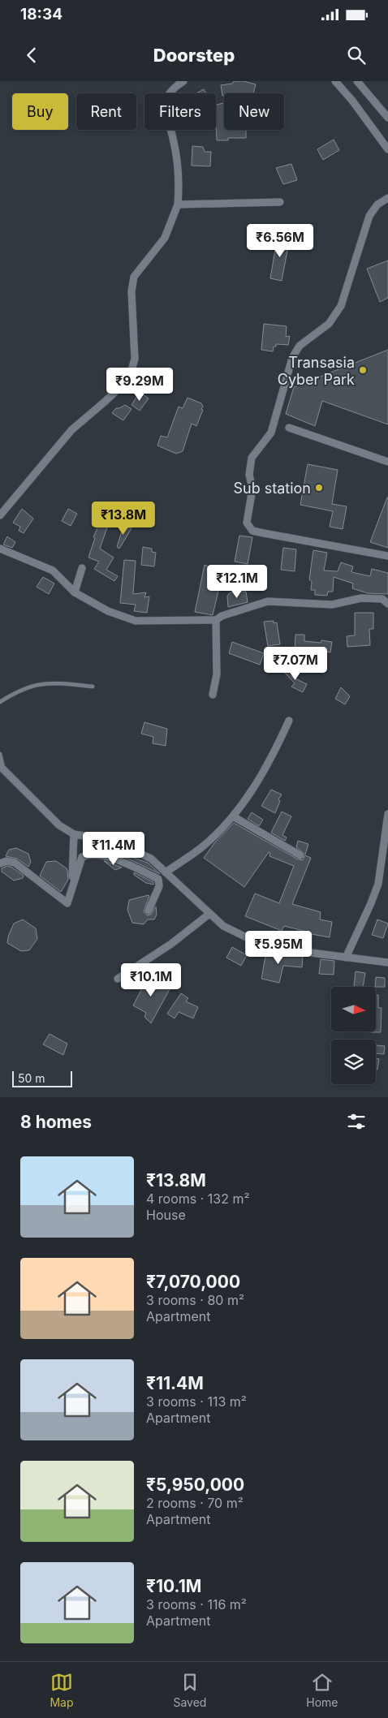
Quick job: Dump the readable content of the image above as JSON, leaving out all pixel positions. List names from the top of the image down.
{
  "places": ["Transasia Cyber Park", "Sub station"],
  "scale_bar": "50 m",
  "north": "right",
  "page": {
    "status": "18:34",
    "header": "Doorstep",
    "chip": [
      "Buy",
      "Rent",
      "Filters",
      "New"
    ],
    "price": [
      "₹6.56M",
      "₹9.29M",
      "₹13.8M",
      "₹12.1M",
      "₹7.07M",
      "₹11.4M",
      "₹5.95M",
      "₹10.1M"
    ],
    "scale": "50 m",
    "heading": "8 homes",
    "list": [
      {
        "name": "₹13.8M",
        "note": "4 rooms · 132 m² · House"
      },
      {
        "name": "₹7,070,000",
        "note": "3 rooms · 80 m² · Apartment"
      },
      {
        "name": "₹11.4M",
        "note": "3 rooms · 113 m² · Apartment"
      },
      {
        "name": "₹5,950,000",
        "note": "2 rooms · 70 m² · Apartment"
      },
      {
        "name": "₹10.1M",
        "note": "3 rooms · 116 m² · Apartment"
      }
    ],
    "tabs": ["Map", "Saved", "Home"]
  }
}
